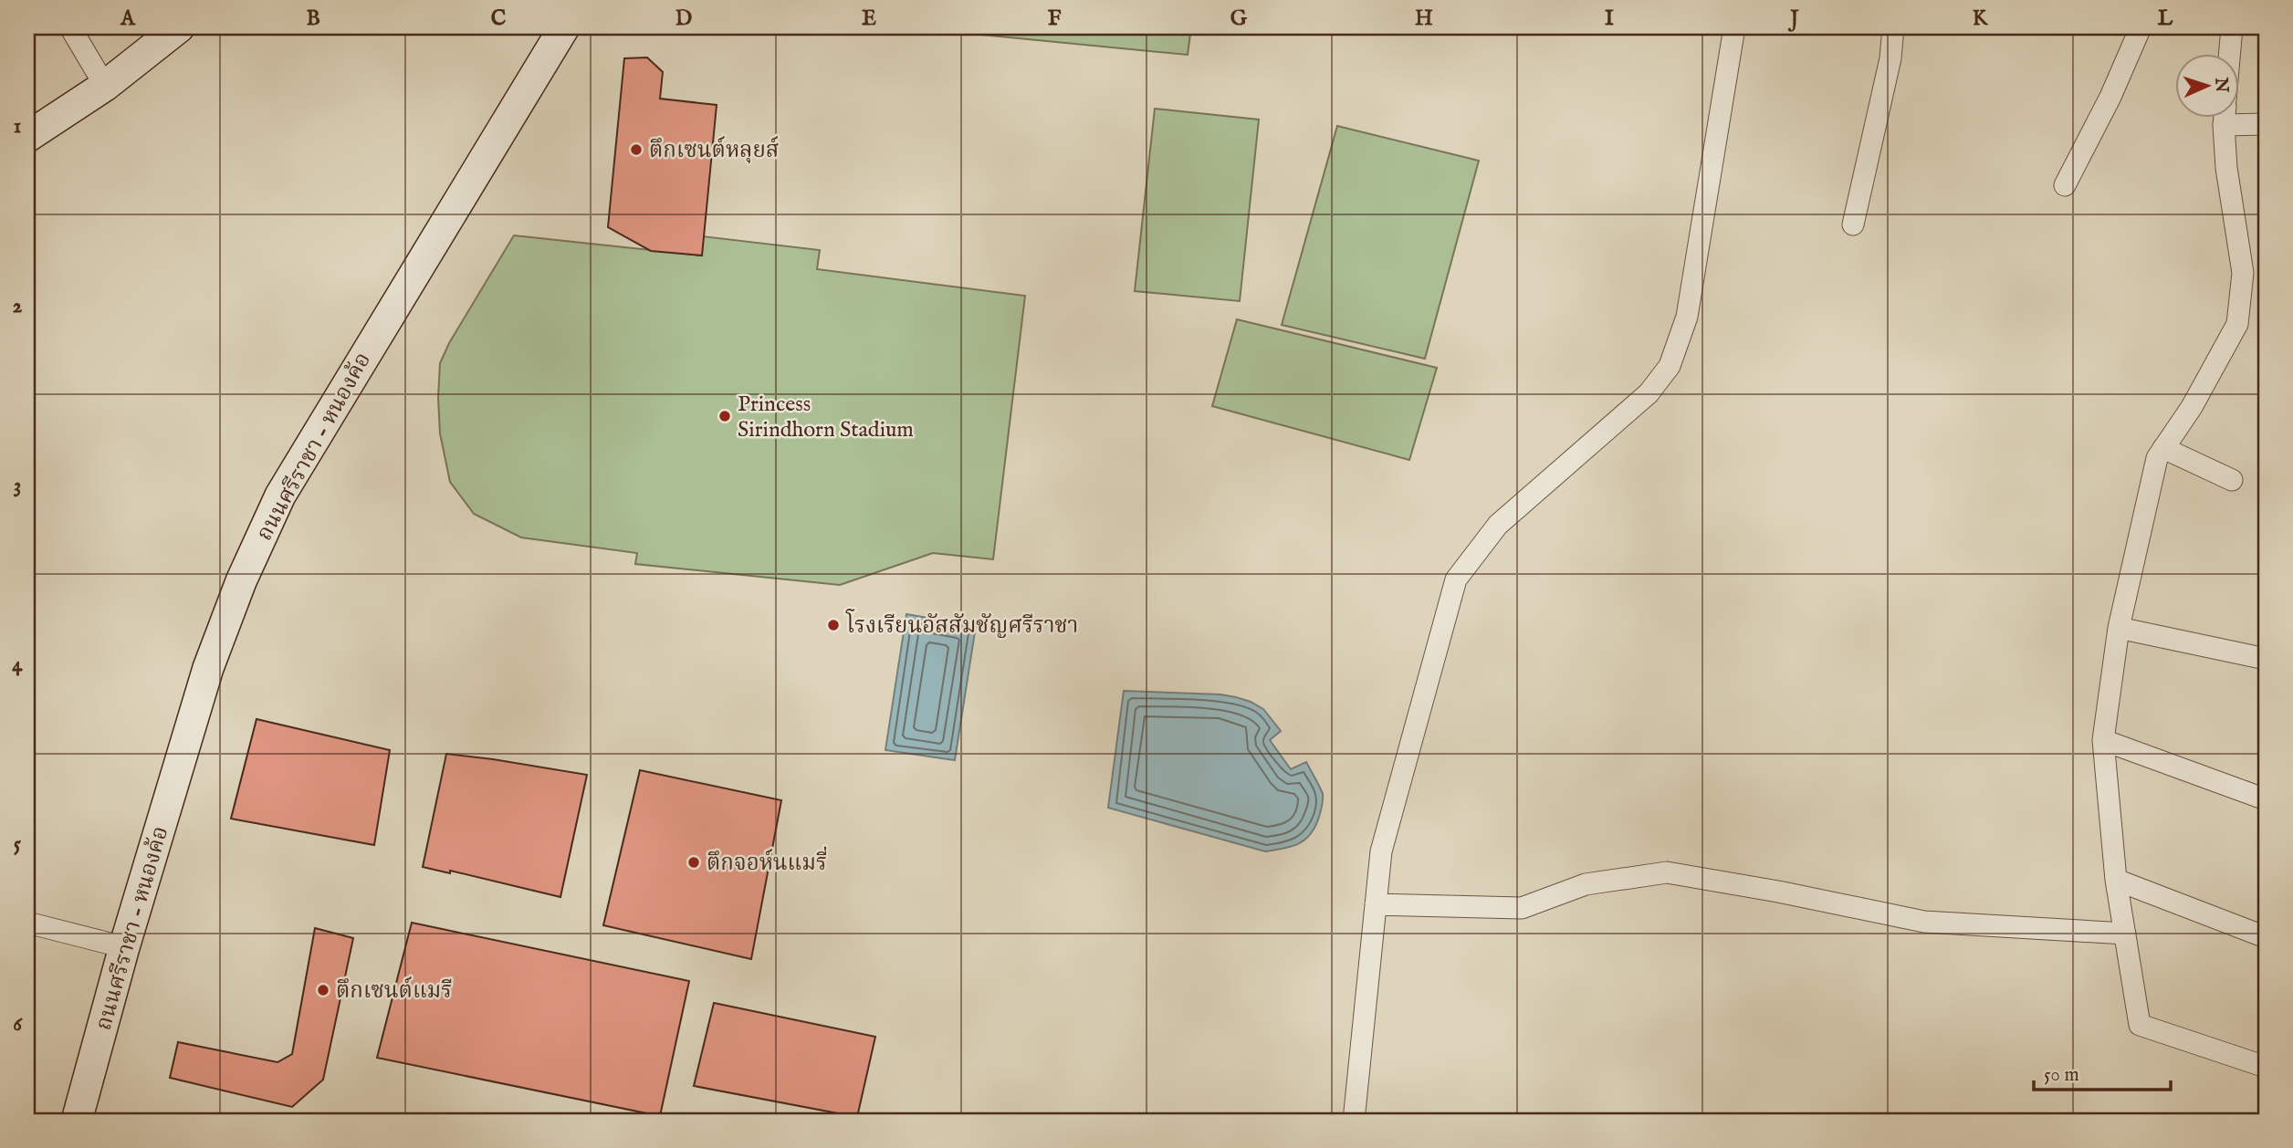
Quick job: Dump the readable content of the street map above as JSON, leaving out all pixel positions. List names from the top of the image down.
{
  "streets": {
    "main road": ["ถนนศรีราชา - หนองค้อ"]
  },
  "places": [
    "ตึกเซนต์หลุยส์",
    "Princess Sirindhorn Stadium",
    "โรงเรียนอัสสัมชัญศรีราชา",
    "ตึกจอห์นแมรี่",
    "ตึกเซนต์แมรี"
  ],
  "scale_bar": "50 m",
  "north": "right",
  "grid": {
    "columns": [
      "A",
      "B",
      "C",
      "D",
      "E",
      "F",
      "G",
      "H",
      "I",
      "J",
      "K",
      "L"
    ],
    "rows": [
      "1",
      "2",
      "3",
      "4",
      "5",
      "6"
    ]
  }
}
